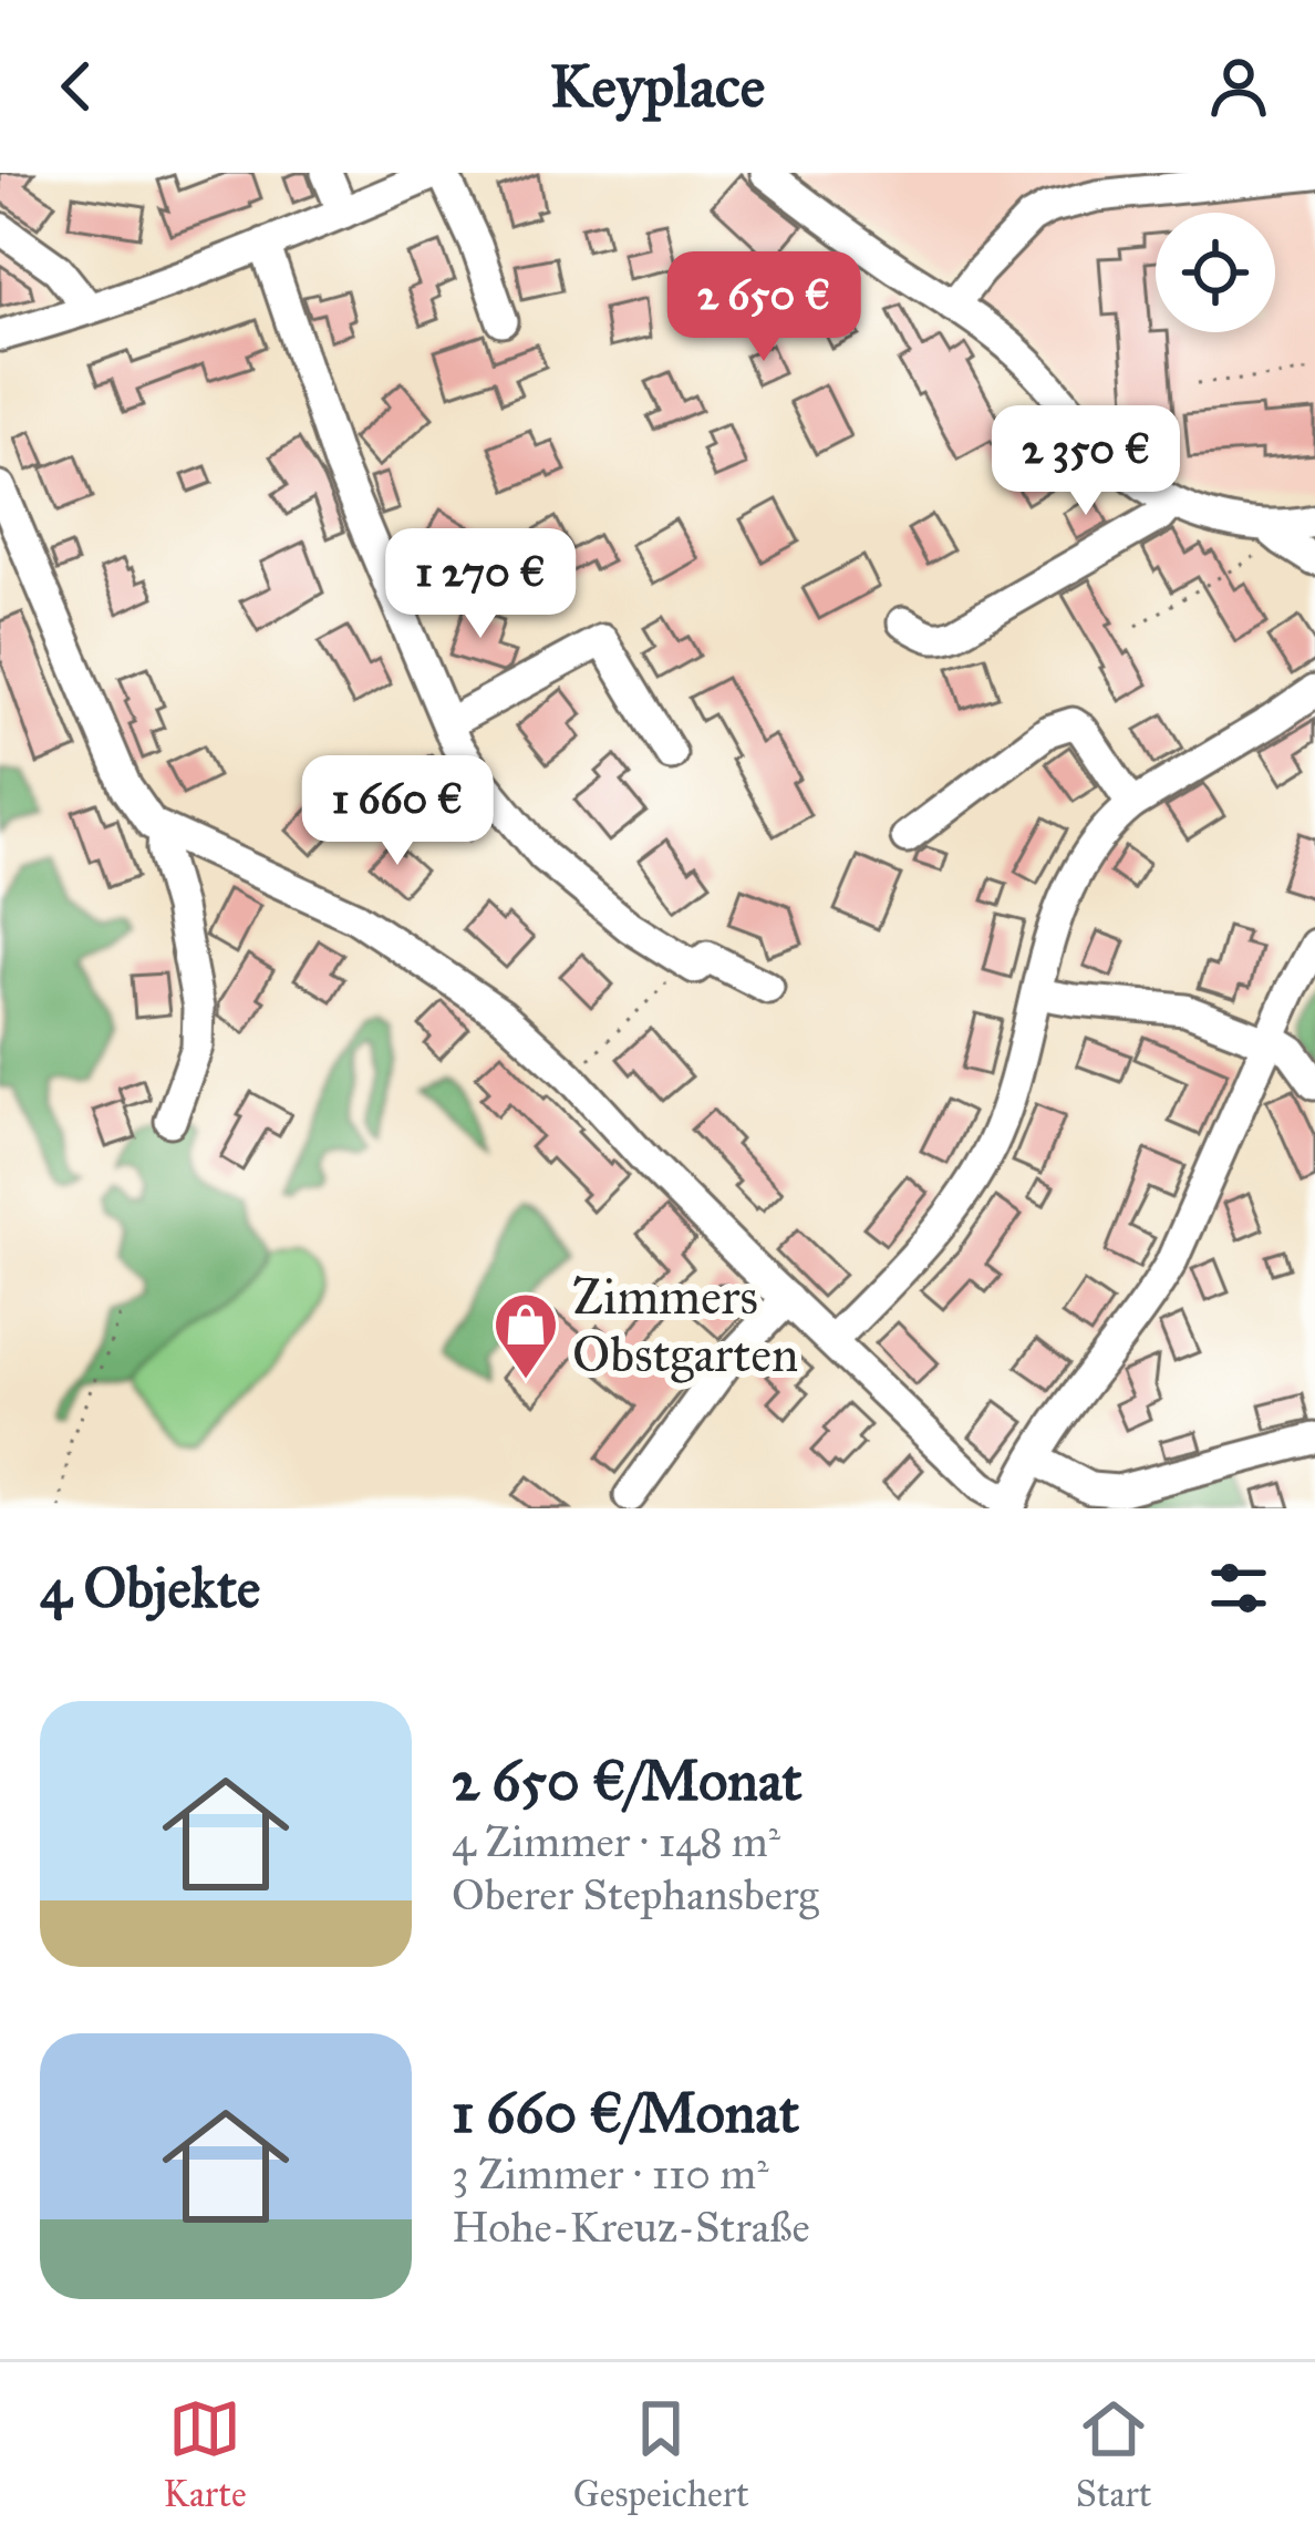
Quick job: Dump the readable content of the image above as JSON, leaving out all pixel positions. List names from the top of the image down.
{
  "places": {
    "shop": ["Zimmers Obstgarten"]
  },
  "page": {
    "header": "Keyplace",
    "price": [
      "2 650 €",
      "2 350 €",
      "1 270 €",
      "1 660 €"
    ],
    "heading": "4 Objekte",
    "list": [
      {
        "name": "2 650 €/Monat",
        "note": "4 Zimmer · 148 m² · Oberer Stephansberg"
      },
      {
        "name": "1 660 €/Monat",
        "note": "3 Zimmer · 110 m² · Hohe-Kreuz-Straße"
      }
    ],
    "tabs": ["Karte", "Gespeichert", "Start"]
  }
}
